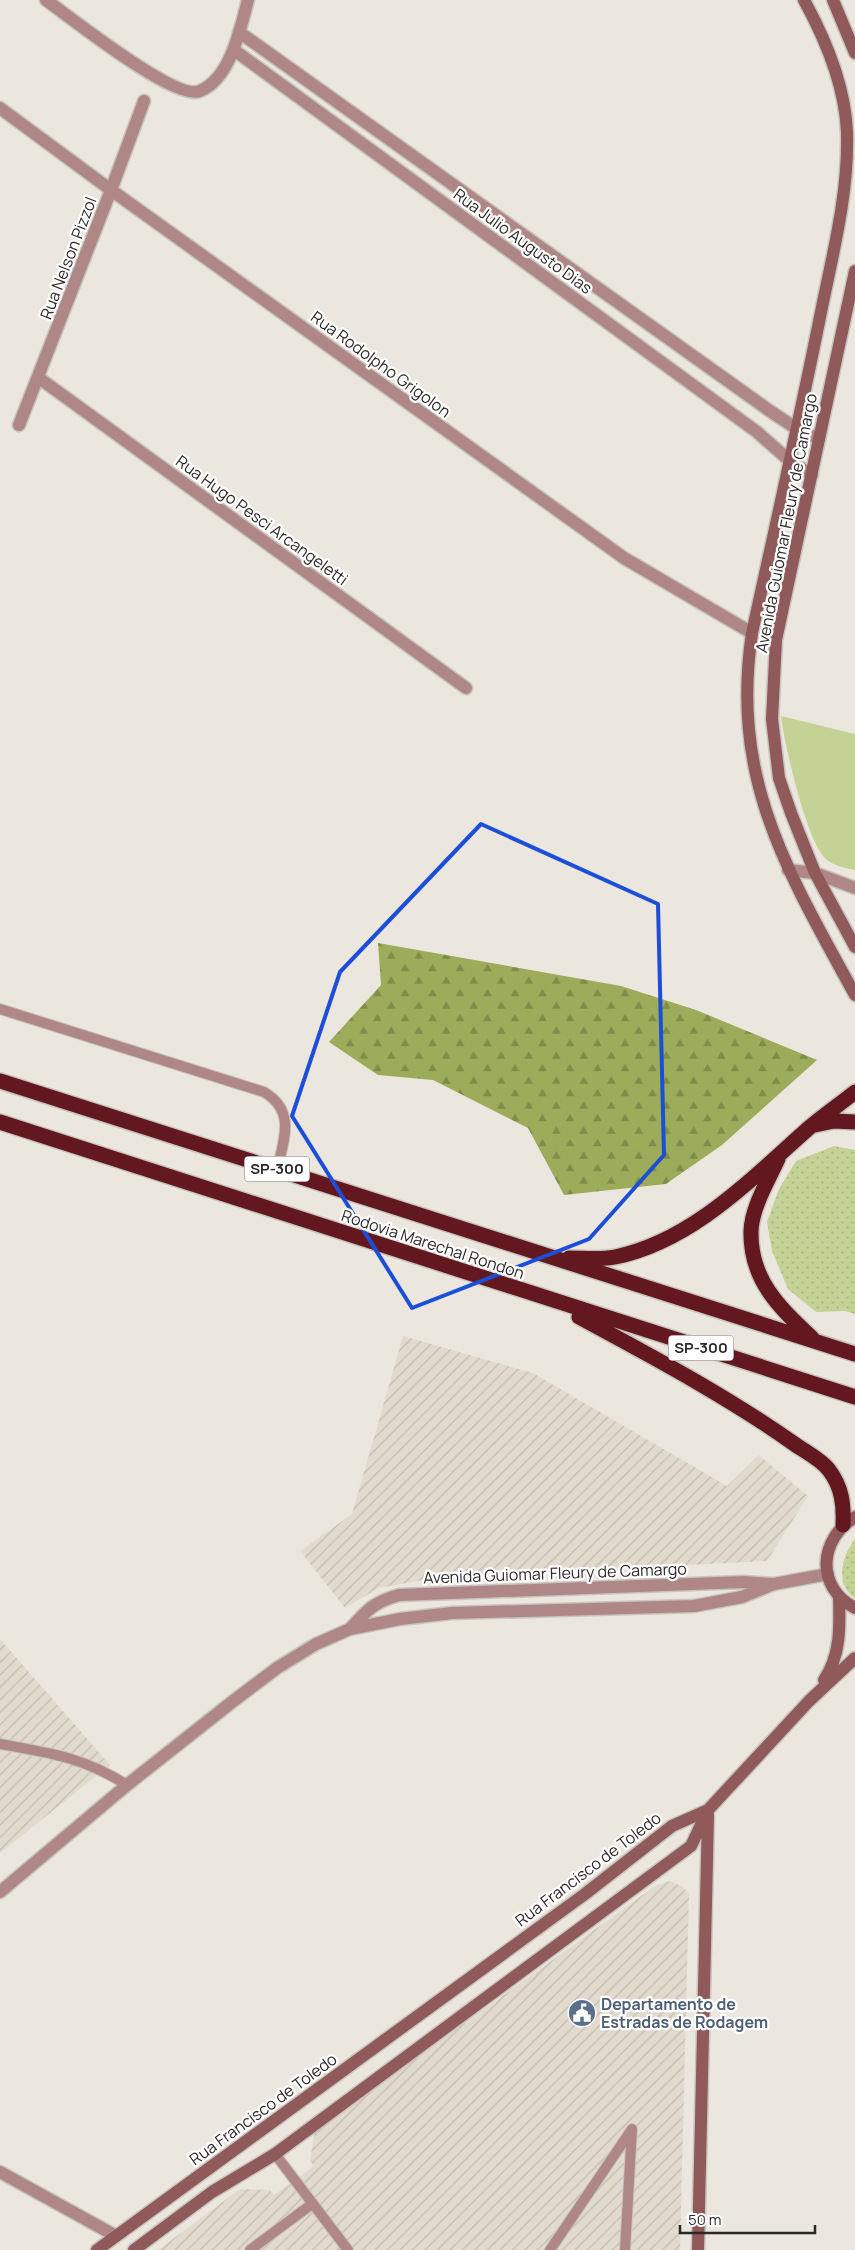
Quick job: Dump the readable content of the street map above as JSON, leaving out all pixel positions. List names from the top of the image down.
{
  "streets": {
    "highway": ["SP-300", "Rodovia Marechal Rondon"],
    "street": [
      "Rua Julio Augusto Dias",
      "Rua Nelson Pizzol",
      "Rua Rodolpho Grigolon",
      "Rua Hugo Pesci Arcangeletti",
      "Avenida Guiomar Fleury de Camargo",
      "Rua Francisco de Toledo"
    ]
  },
  "crossings": [
    ["Rua Julio Augusto Dias", "Avenida Guiomar Fleury de Camargo"],
    ["Rua Nelson Pizzol", "Rua Rodolpho Grigolon"],
    ["Rua Nelson Pizzol", "Rua Hugo Pesci Arcangeletti"]
  ],
  "places": {
    "public building": ["Departamento de Estradas de Rodagem"]
  },
  "scale_bar": "50 m"
}
